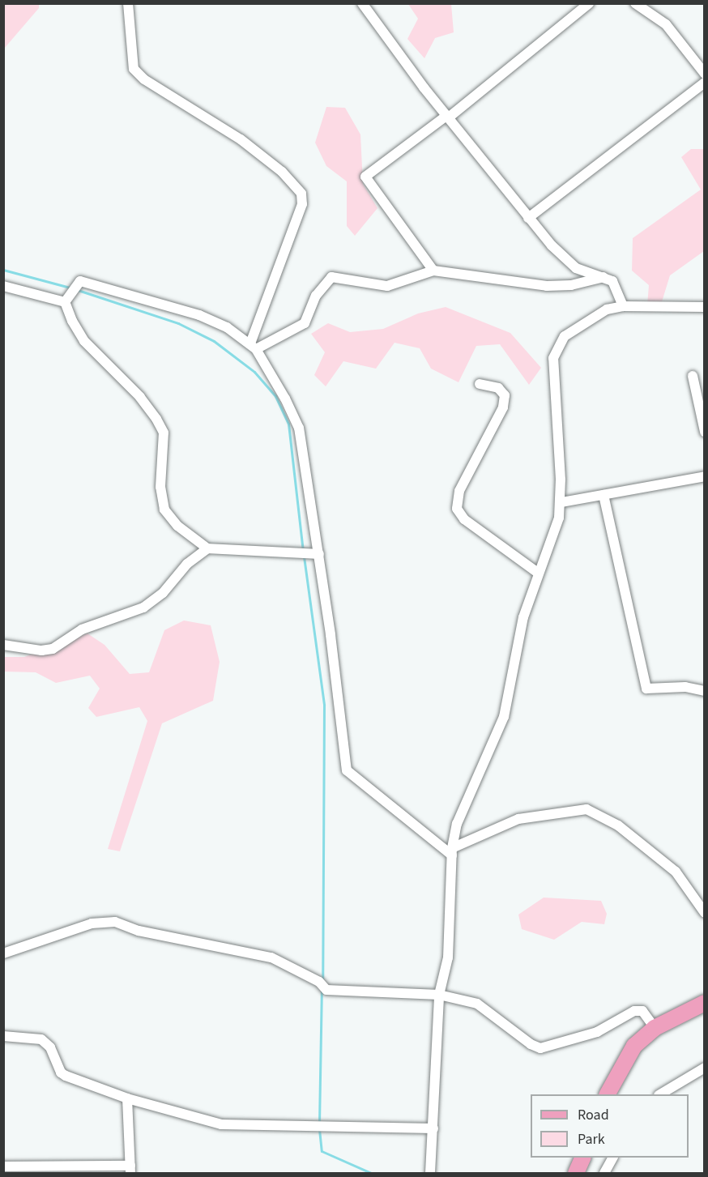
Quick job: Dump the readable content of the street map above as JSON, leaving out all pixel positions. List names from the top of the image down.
{
  "legend": ["Road", "Park"]
}
